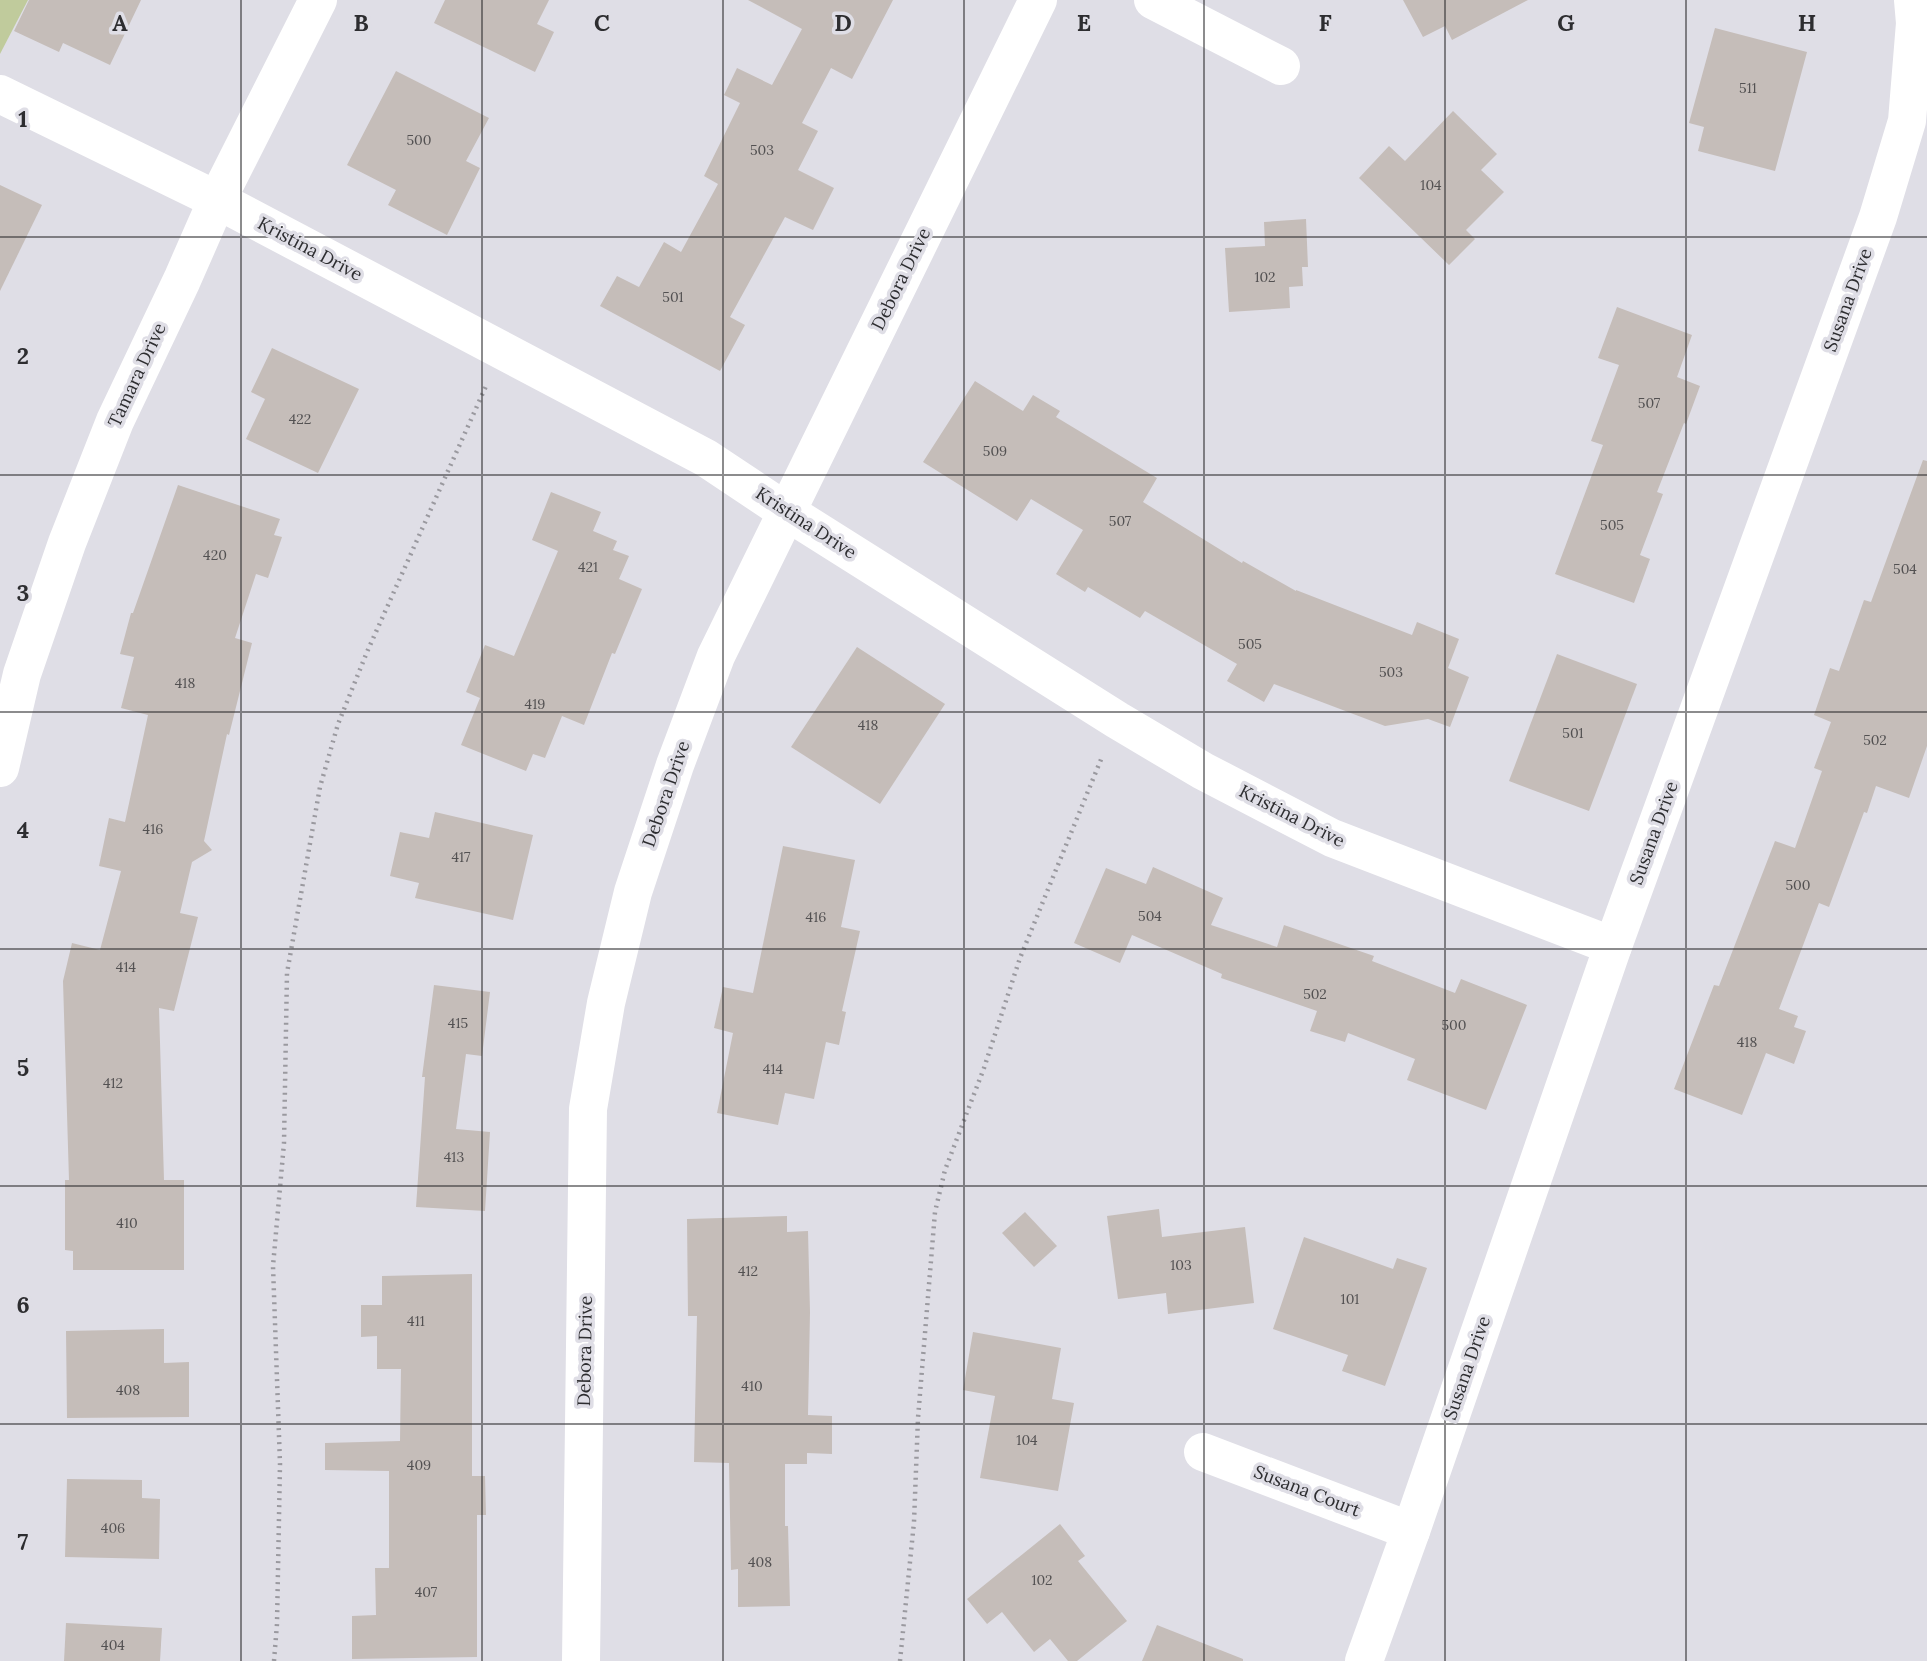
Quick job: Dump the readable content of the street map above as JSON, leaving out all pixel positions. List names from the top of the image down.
{
  "streets": {
    "street": [
      "Kristina Drive",
      "Debora Drive",
      "Susana Drive",
      "Tamara Drive",
      "Susana Court"
    ]
  },
  "crossings": [
    ["Kristina Drive", "Debora Drive"],
    ["Kristina Drive", "Susana Drive"],
    ["Kristina Drive", "Tamara Drive"],
    ["Susana Drive", "Susana Court"]
  ],
  "house_numbers": [
    "511",
    "500",
    "503",
    "104",
    "102",
    "501",
    "507",
    "422",
    "509",
    "507",
    "505",
    "420",
    "421",
    "504",
    "505",
    "503",
    "418",
    "419",
    "418",
    "501",
    "502",
    "416",
    "417",
    "500",
    "504",
    "416",
    "414",
    "502",
    "415",
    "500",
    "418",
    "414",
    "412",
    "413",
    "410",
    "103",
    "412",
    "101",
    "411",
    "410",
    "408",
    "104",
    "409",
    "406",
    "408",
    "102",
    "407",
    "404"
  ],
  "grid": {
    "columns": [
      "A",
      "B",
      "C",
      "D",
      "E",
      "F",
      "G",
      "H"
    ],
    "rows": [
      "1",
      "2",
      "3",
      "4",
      "5",
      "6",
      "7"
    ]
  }
}
